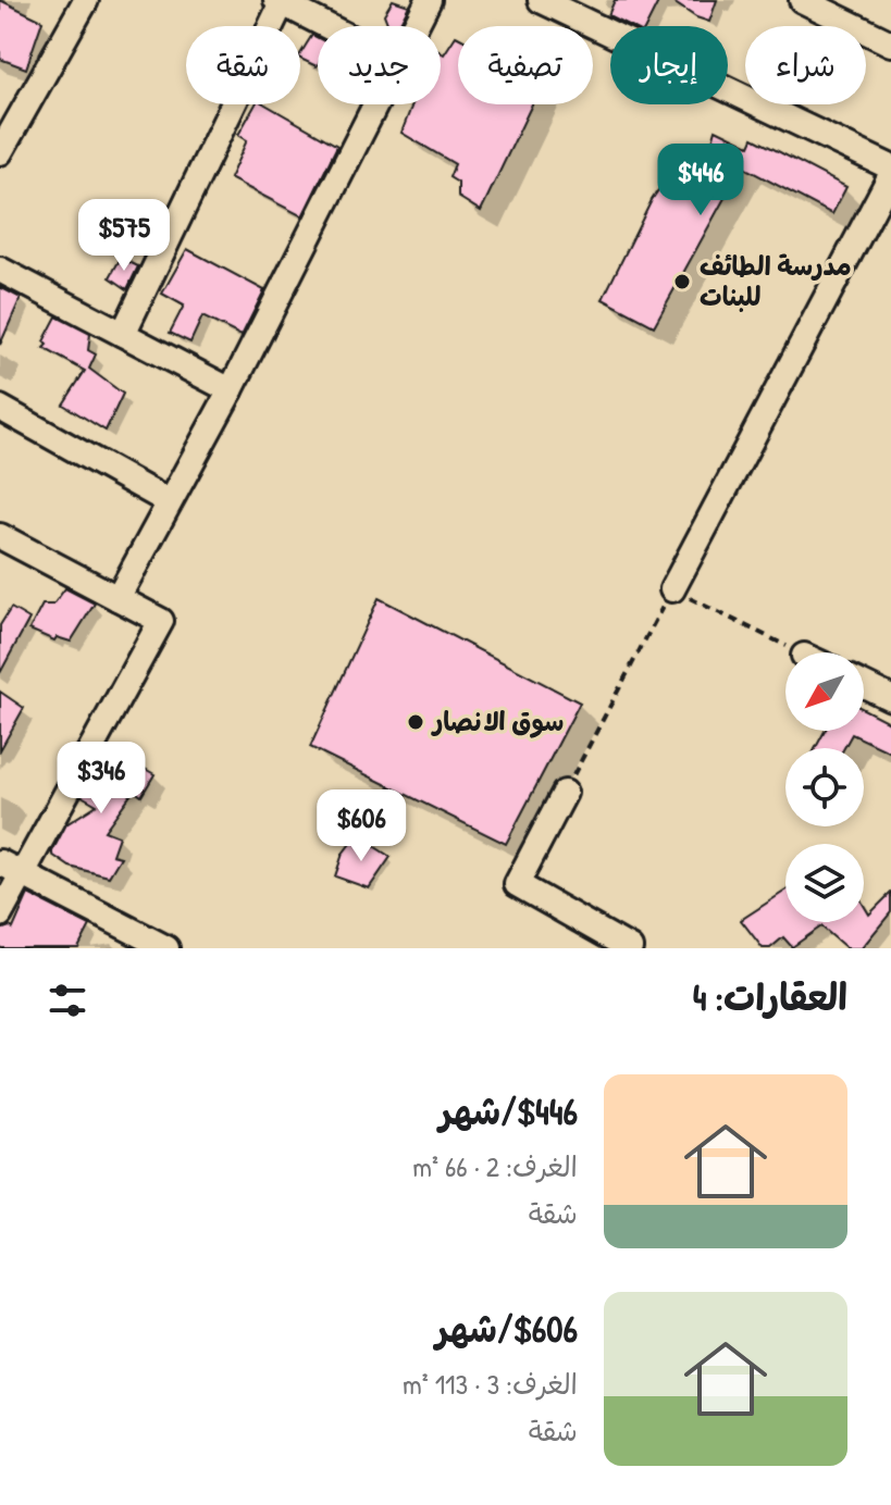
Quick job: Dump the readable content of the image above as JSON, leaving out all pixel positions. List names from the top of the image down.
{
  "places": ["مدرسة الطائف للبنات", "سوق الانصار"],
  "north": "bottom left",
  "page": {
    "chip": [
      "شراء",
      "إيجار",
      "تصفية",
      "جديد",
      "شقة"
    ],
    "price": [
      "$446",
      "$575",
      "$346",
      "$606"
    ],
    "heading": "العقارات: 4",
    "list": [
      {
        "name": "$446/شهر",
        "note": "الغرف: 2 · 66 m² · شقة"
      },
      {
        "name": "$606/شهر",
        "note": "الغرف: 3 · 113 m² · شقة"
      }
    ]
  }
}
